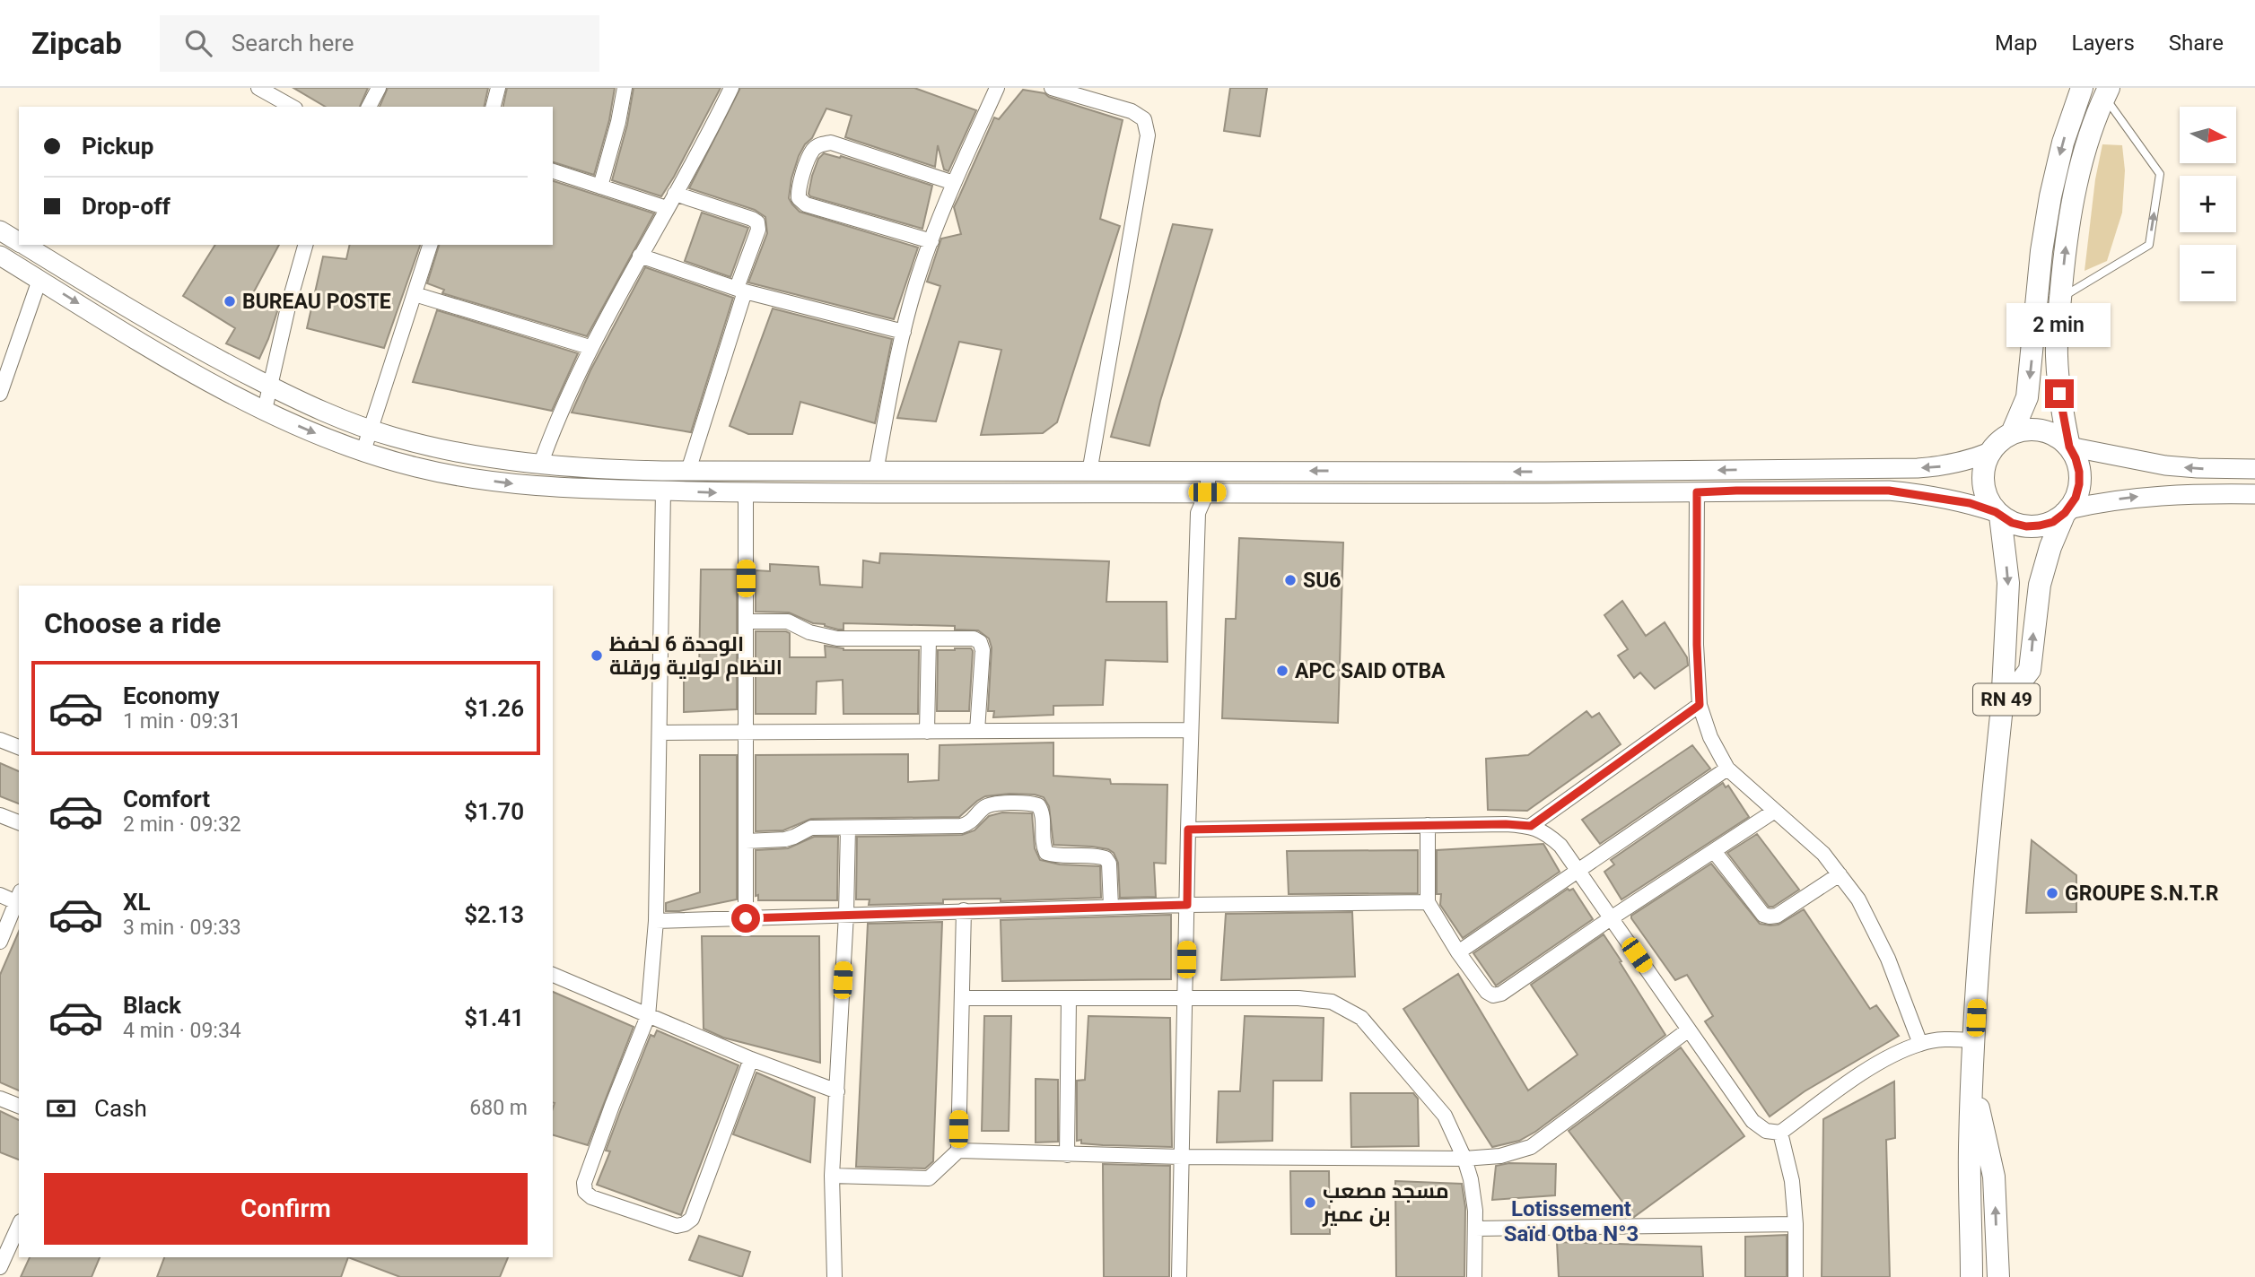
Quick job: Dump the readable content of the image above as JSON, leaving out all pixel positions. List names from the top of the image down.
{
  "streets": {
    "highway": ["RN 49"]
  },
  "districts": ["Lotissement Saïd Otba N°3"],
  "places": [
    "BUREAU POSTE",
    "SU6",
    "الوحدة 6 لحفظ النظام لولاية ورقلة",
    "APC SAID OTBA",
    "GROUPE S.N.T.R",
    "مسجد مصعب بن عمير"
  ],
  "north": "right",
  "page": {
    "header": "Zipcab",
    "search": "Search here",
    "nav": ["Map", "Layers", "Share"],
    "map_buttons": ["+", "−"],
    "banner": ["Pickup", "Drop-off"],
    "bubble": "2 min",
    "heading": "Choose a ride",
    "list": [
      {
        "name": "Economy",
        "note": "1 min · 09:31",
        "value": "$1.26"
      },
      {
        "name": "Comfort",
        "note": "2 min · 09:32",
        "value": "$1.70"
      },
      {
        "name": "XL",
        "note": "3 min · 09:33",
        "value": "$2.13"
      },
      {
        "name": "Black",
        "note": "4 min · 09:34",
        "value": "$1.41"
      }
    ],
    "pay": ["Cash", "680 m"],
    "buttons": "Confirm"
  }
}
